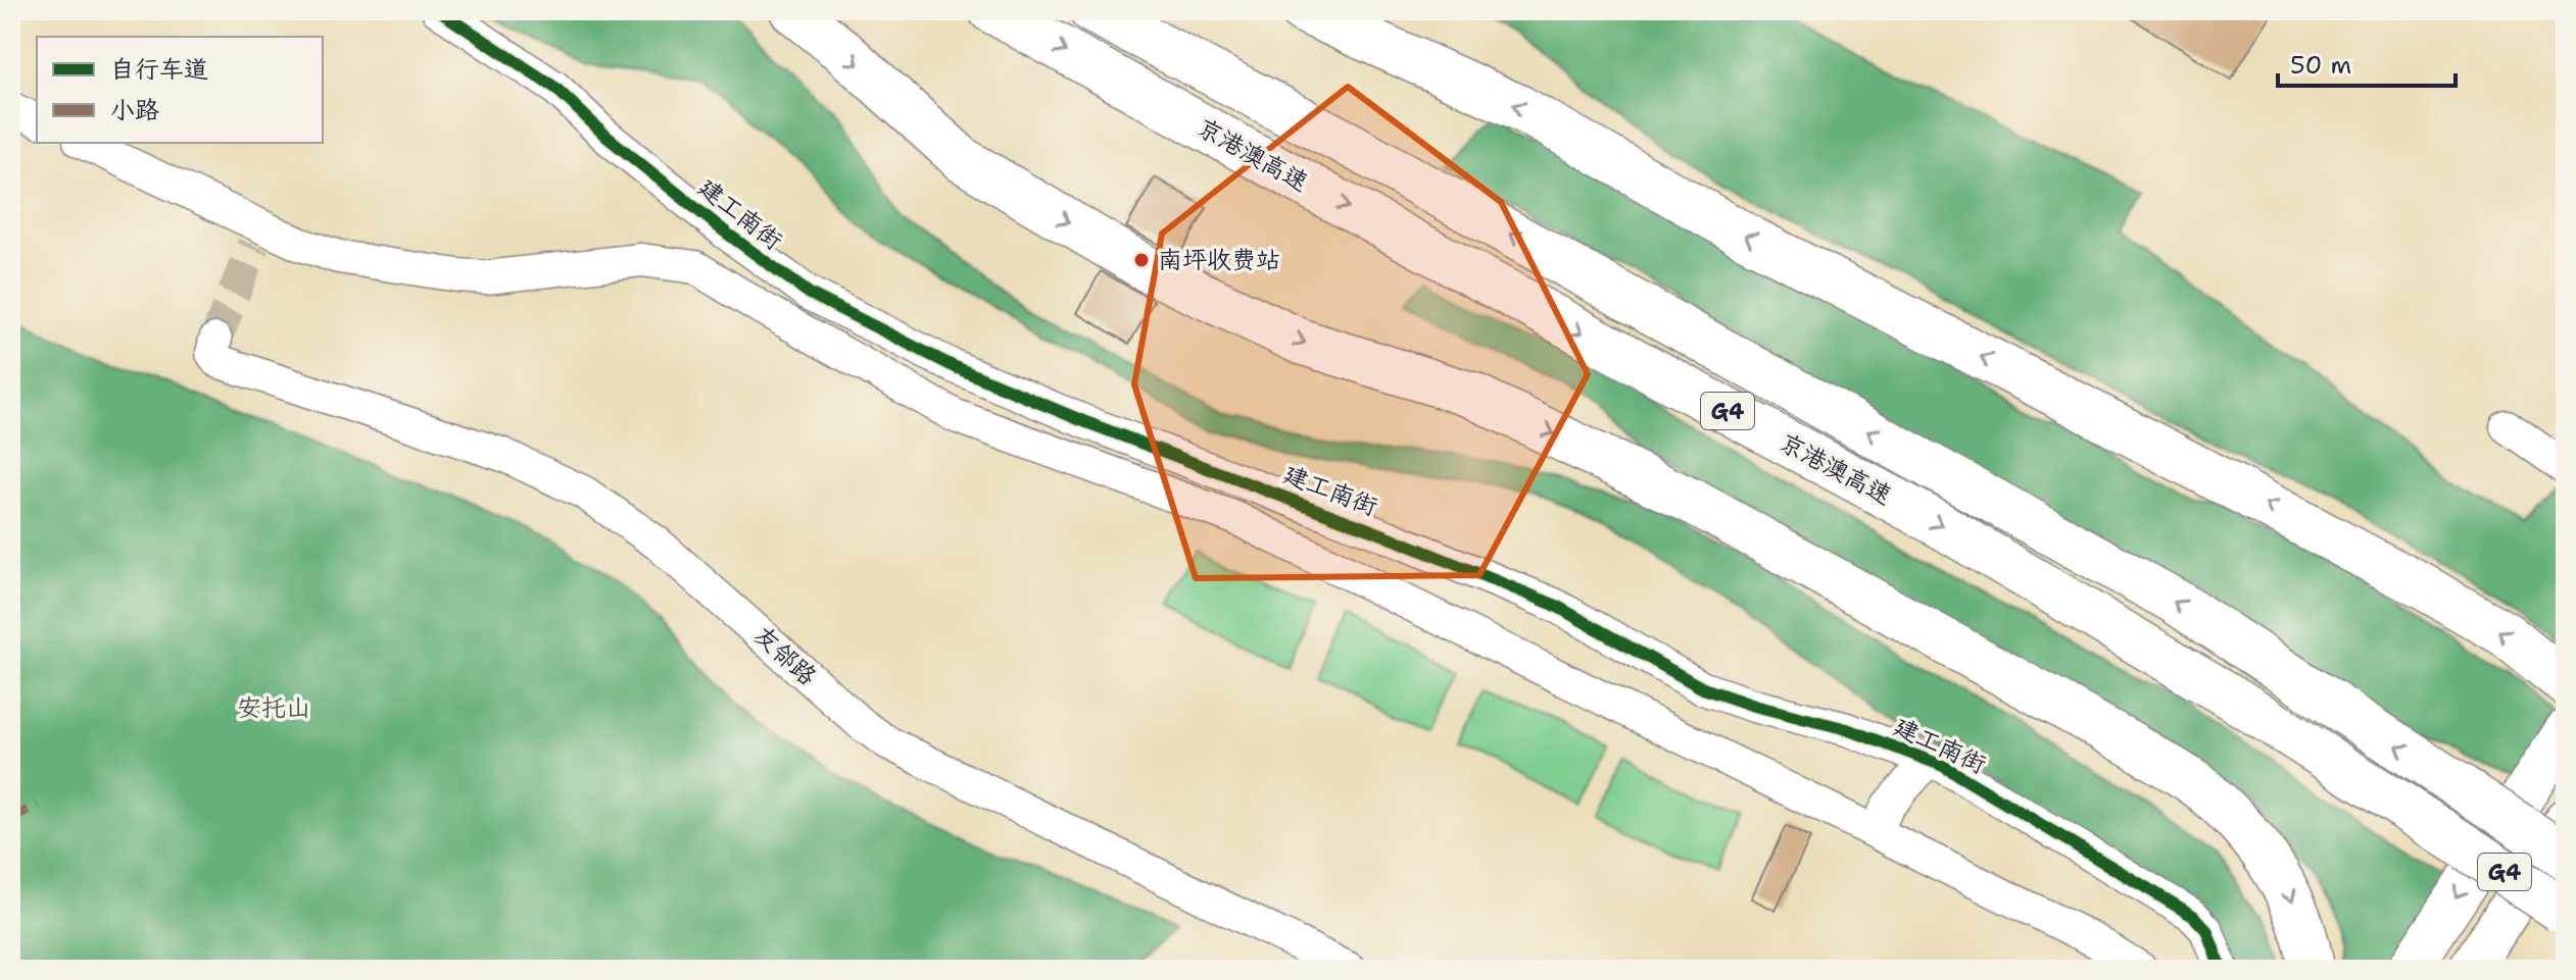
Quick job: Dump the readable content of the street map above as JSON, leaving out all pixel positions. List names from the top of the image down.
{
  "streets": {
    "highway": ["京港澳高速", "G4"],
    "street": ["建工南街", "友邻路"]
  },
  "parks": ["安托山"],
  "places": ["南坪收费站"],
  "legend": ["自行车道", "小路"],
  "scale_bar": "50 m"
}
